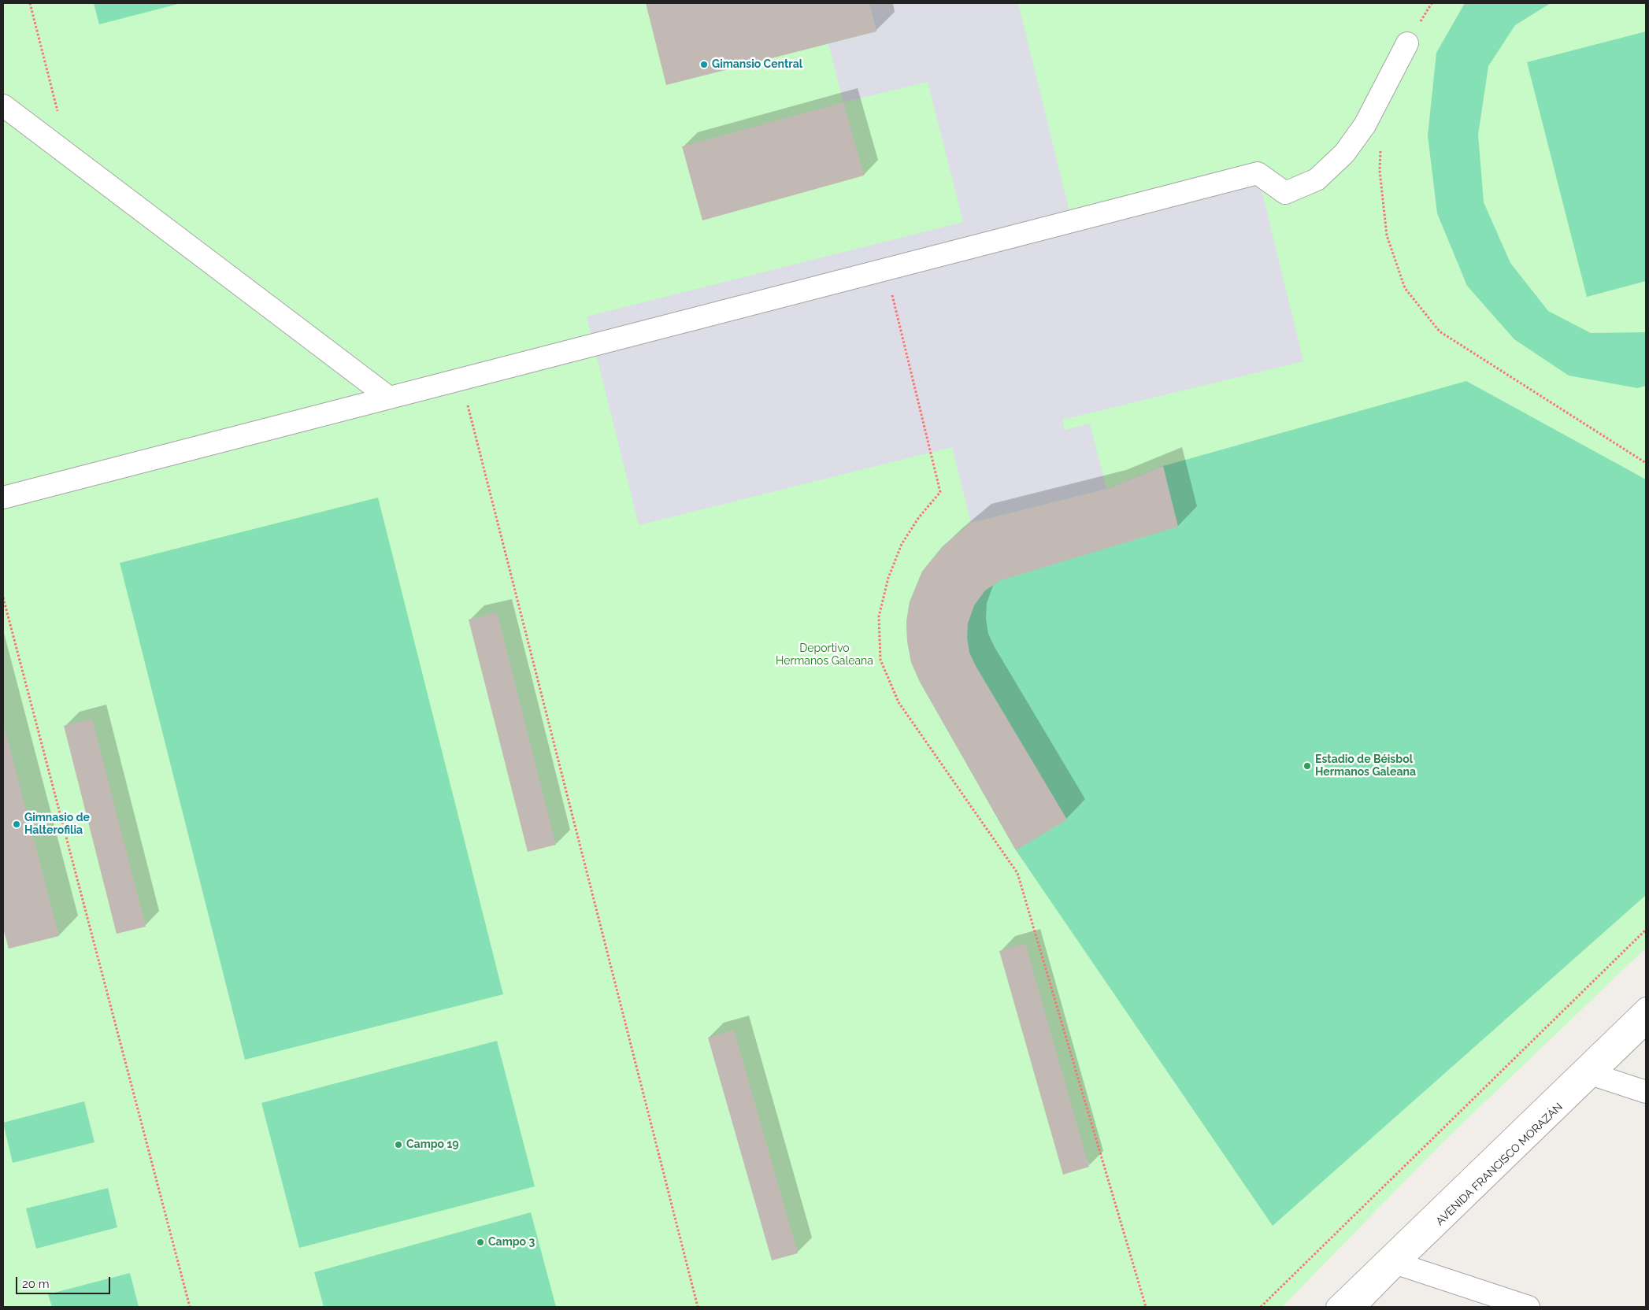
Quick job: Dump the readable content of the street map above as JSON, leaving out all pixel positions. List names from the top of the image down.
{
  "streets": {
    "street": ["AVENIDA FRANCISCO MORAZÁN"]
  },
  "parks": ["Deportivo Hermanos Galeana"],
  "places": [
    "Gimansio Central",
    "Estadio de Béisbol Hermanos Galeana",
    "Gimnasio de Halterofilia",
    "Campo 19",
    "Campo 3"
  ],
  "scale_bar": "20 m"
}
